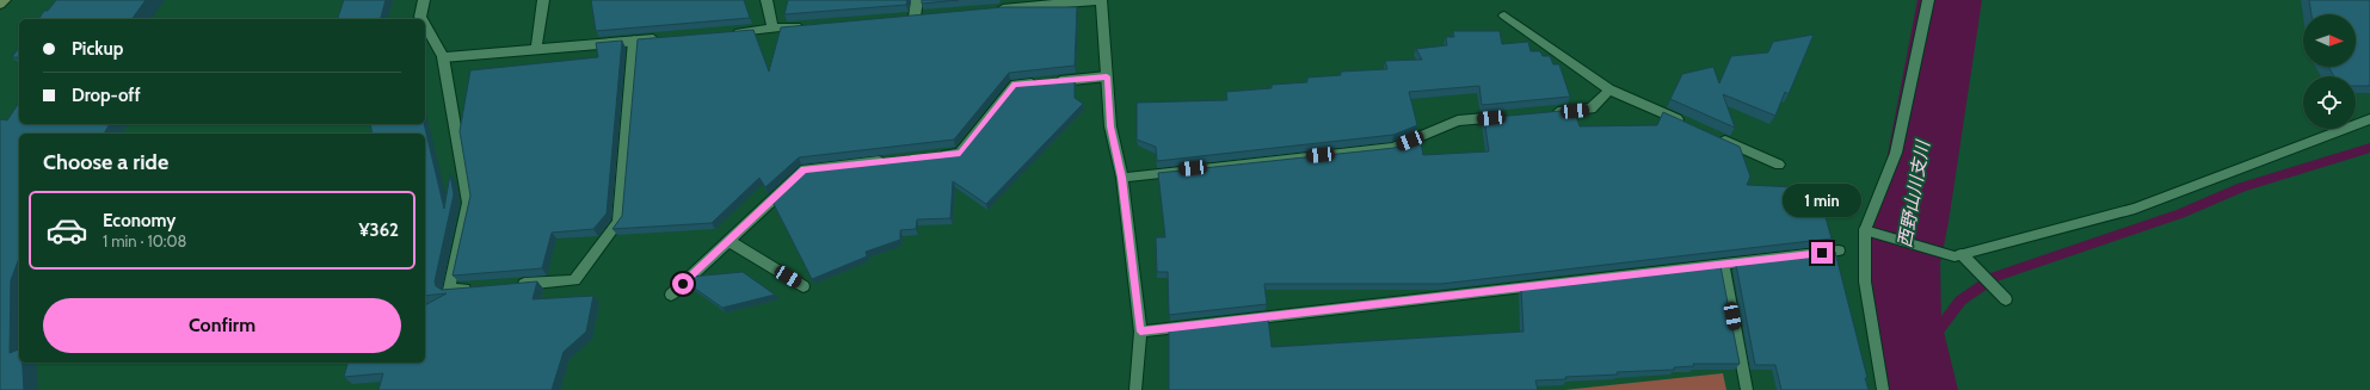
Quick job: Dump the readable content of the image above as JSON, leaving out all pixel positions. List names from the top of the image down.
{
  "water": ["西野山川支川"],
  "north": "right",
  "page": {
    "banner": ["Pickup", "Drop-off"],
    "heading": "Choose a ride",
    "bubble": "1 min",
    "list": [
      {
        "name": "Economy",
        "note": "1 min · 10:08",
        "value": "¥362"
      }
    ],
    "buttons": "Confirm"
  }
}
